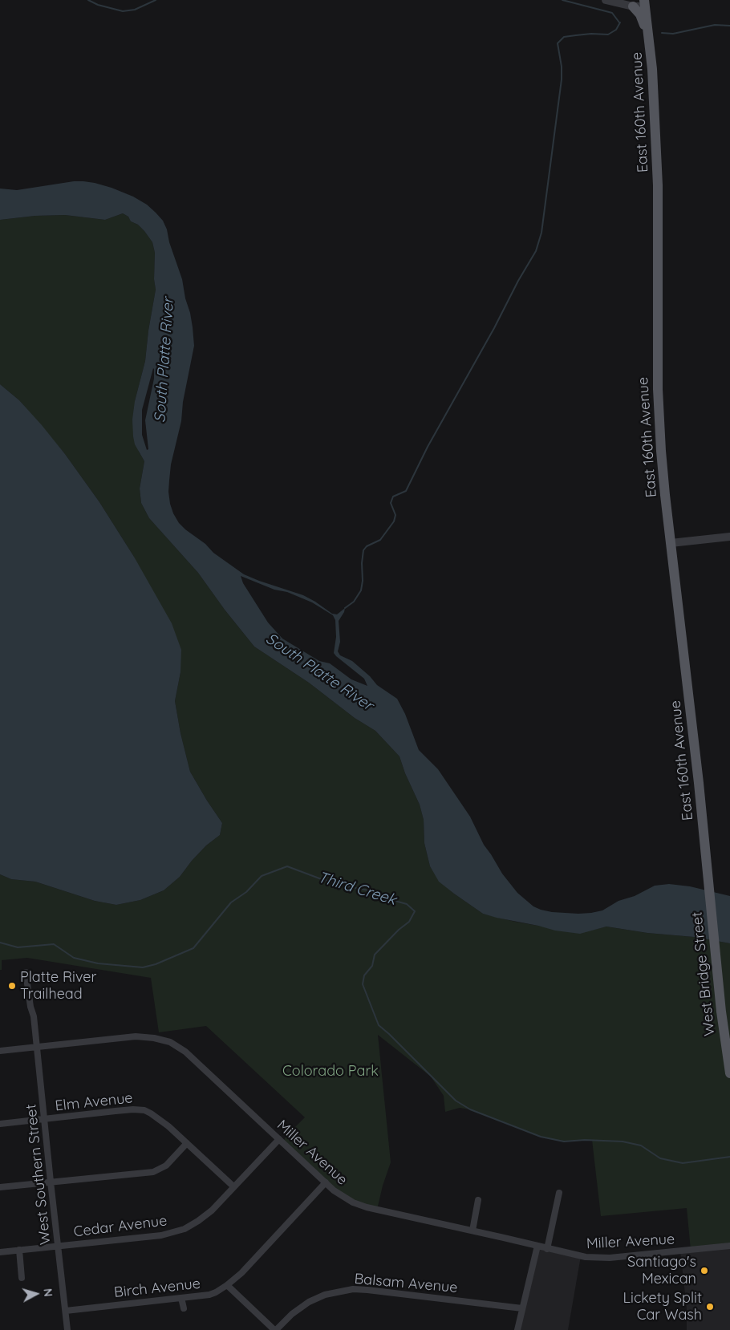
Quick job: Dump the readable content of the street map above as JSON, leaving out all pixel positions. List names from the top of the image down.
{
  "streets": {
    "main road": ["East 160th Avenue", "West Bridge Street"],
    "street": [
      "Elm Avenue",
      "Miller Avenue",
      "West Southern Street",
      "Cedar Avenue",
      "Balsam Avenue",
      "Birch Avenue"
    ]
  },
  "crossings": [
    ["East 160th Avenue", "West Bridge Street"],
    ["Elm Avenue", "West Southern Street"],
    ["Elm Avenue", "Cedar Avenue"],
    ["Miller Avenue", "West Southern Street"],
    ["Miller Avenue", "Cedar Avenue"],
    ["Miller Avenue", "Birch Avenue"],
    ["West Southern Street", "Cedar Avenue"],
    ["West Southern Street", "Birch Avenue"]
  ],
  "water": ["South Platte River", "Third Creek"],
  "parks": ["Colorado Park"],
  "places": ["Platte River Trailhead", "Santiago's Mexican", "Lickety Split Car Wash"],
  "north": "right"
}
